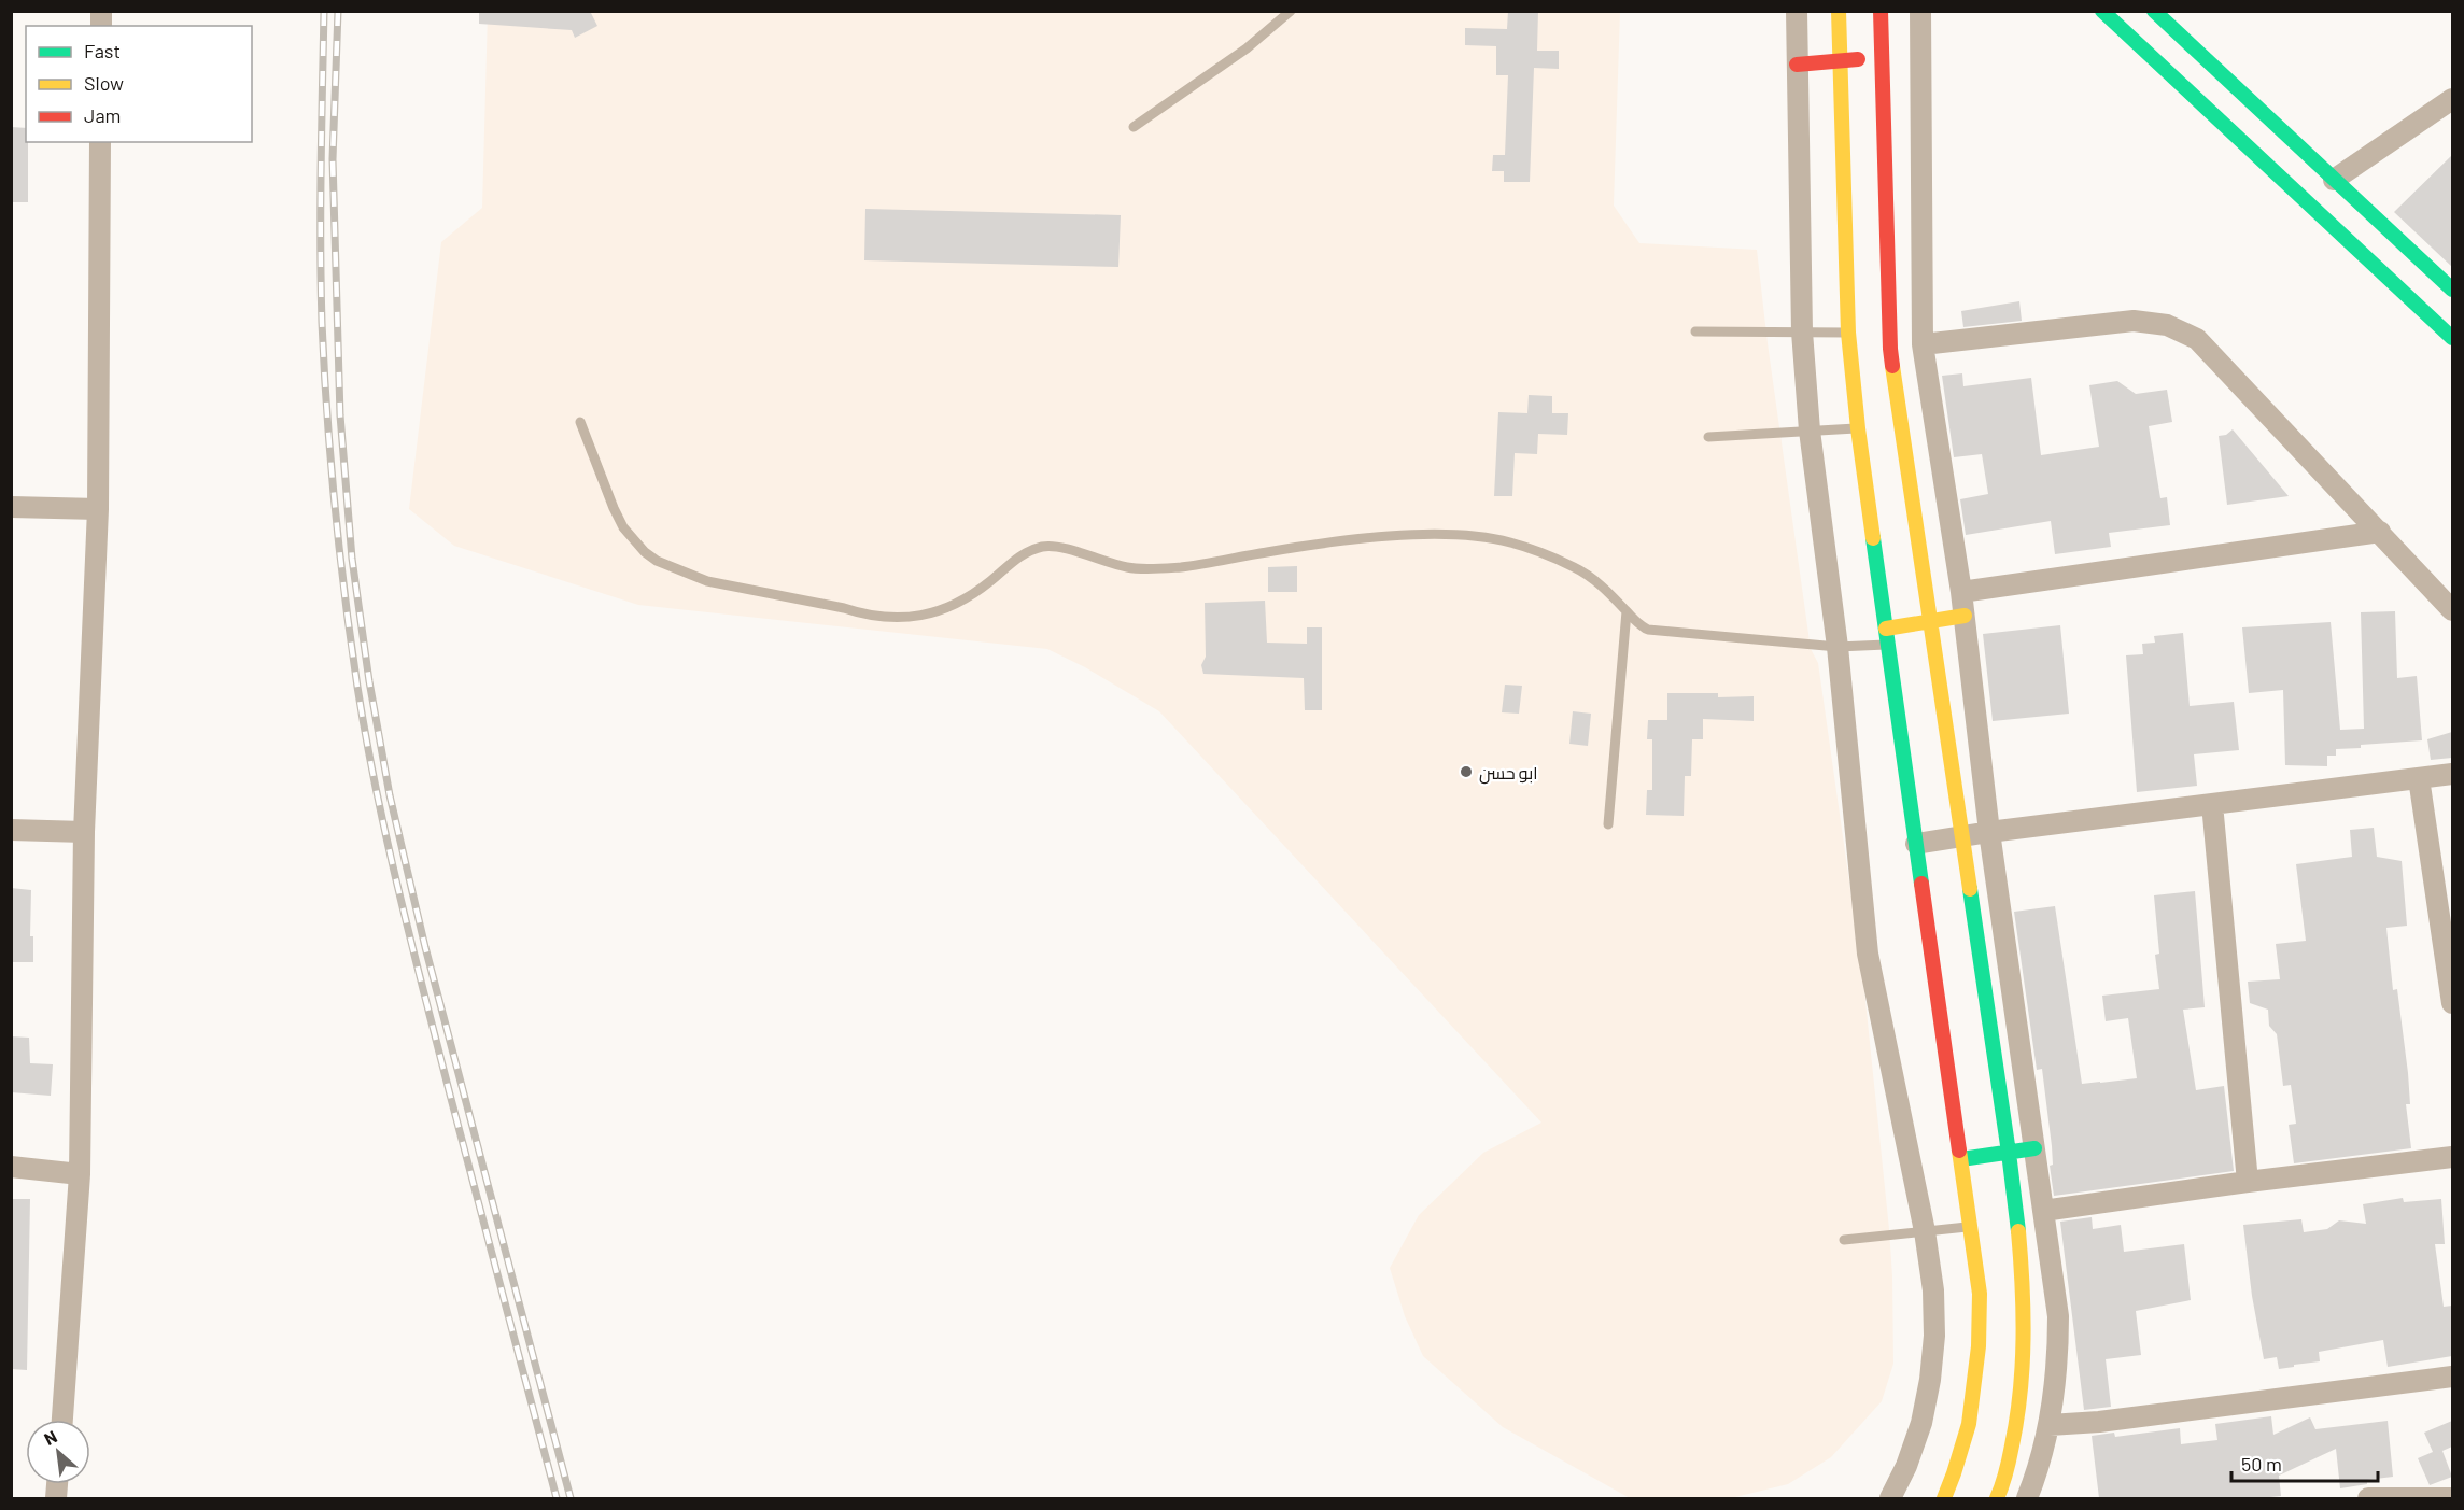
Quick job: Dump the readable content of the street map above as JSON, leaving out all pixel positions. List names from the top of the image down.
{
  "places": ["ابو حسن"],
  "legend": ["Fast", "Slow", "Jam"],
  "scale_bar": "50 m",
  "north": "top left"
}
